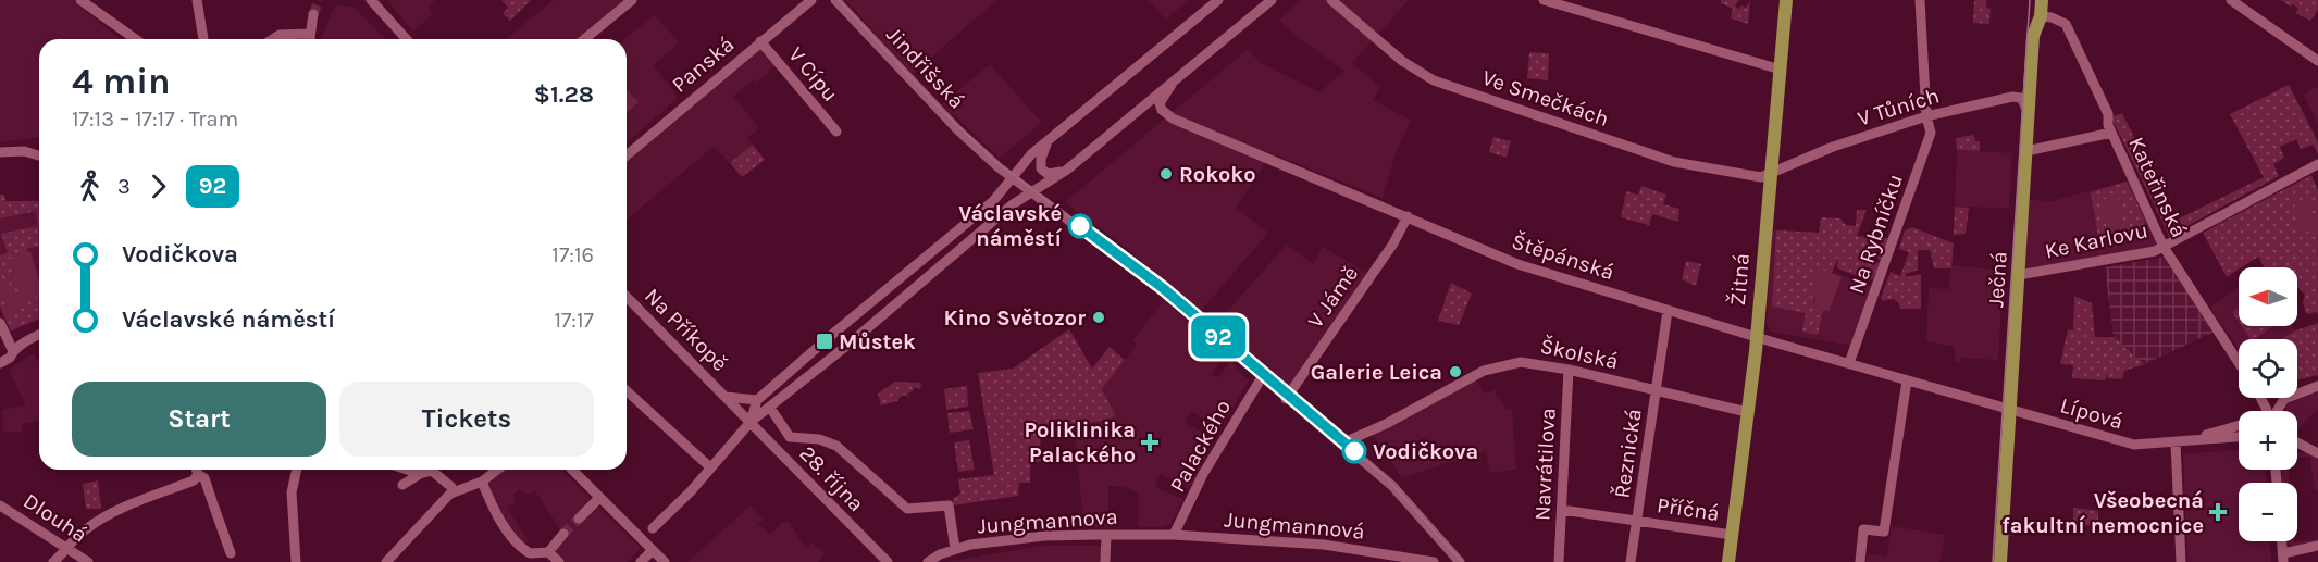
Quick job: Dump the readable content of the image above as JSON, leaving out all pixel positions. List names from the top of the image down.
{
  "streets": {
    "main road": ["Žitná", "Ječná"],
    "street": [
      "Panská",
      "Jindřišská",
      "V Cípu",
      "Ve Smečkách",
      "V Tůních",
      "Kateřinská",
      "Na Rybníčku",
      "Ke Karlovu",
      "Štěpánská",
      "V Jámě",
      "Na Příkopě",
      "Školská",
      "Lípová",
      "Palackého",
      "Řeznická",
      "Navrátilova",
      "28. října",
      "Příčná",
      "Dlouhá",
      "Jungmannova",
      "Jungmannová"
    ]
  },
  "crossings": [
    ["Panská", "V Cípu"],
    ["Ve Smečkách", "V Tůních"],
    ["Ve Smečkách", "Žitná"],
    ["V Tůních", "Na Rybníčku"],
    ["V Tůních", "Žitná"],
    ["V Tůních", "Ječná"],
    ["Kateřinská", "Ke Karlovu"],
    ["Kateřinská", "Ječná"],
    ["Na Rybníčku", "Štěpánská"],
    ["Ke Karlovu", "Ječná"],
    ["Štěpánská", "Žitná"],
    ["Štěpánská", "Ječná"],
    ["Štěpánská", "V Jámě"],
    ["Štěpánská", "Lípová"],
    ["Štěpánská", "Řeznická"],
    ["Žitná", "Školská"],
    ["Žitná", "Příčná"],
    ["Ječná", "Lípová"],
    ["Školská", "Řeznická"],
    ["Školská", "Navrátilova"],
    ["Palackého", "Jungmannova"],
    ["Palackého", "Jungmannová"],
    ["Řeznická", "Příčná"],
    ["Navrátilova", "Příčná"],
    ["Jungmannova", "Jungmannová"]
  ],
  "places": {
    "other": [
      "Rokoko",
      "Václavské náměstí",
      "Kino Světozor",
      "Galerie Leica",
      "Vodičkova"
    ],
    "transit": ["Můstek"],
    "health": ["Poliklinika Palackého", "Všeobecná fakultní nemocnice"]
  },
  "lines": ["tram line 92"],
  "north": "left",
  "page": {
    "on_map": "92",
    "heading": ["4 min", "17:13 – 17:17 · Tram", "$1.28"],
    "legs": ["3", "92"],
    "list": [
      {
        "name": "Vodičkova",
        "value": "17:16"
      },
      {
        "name": "Václavské náměstí",
        "value": "17:17"
      }
    ],
    "map_buttons": ["+", "−"],
    "buttons": ["Start", "Tickets"]
  }
}
